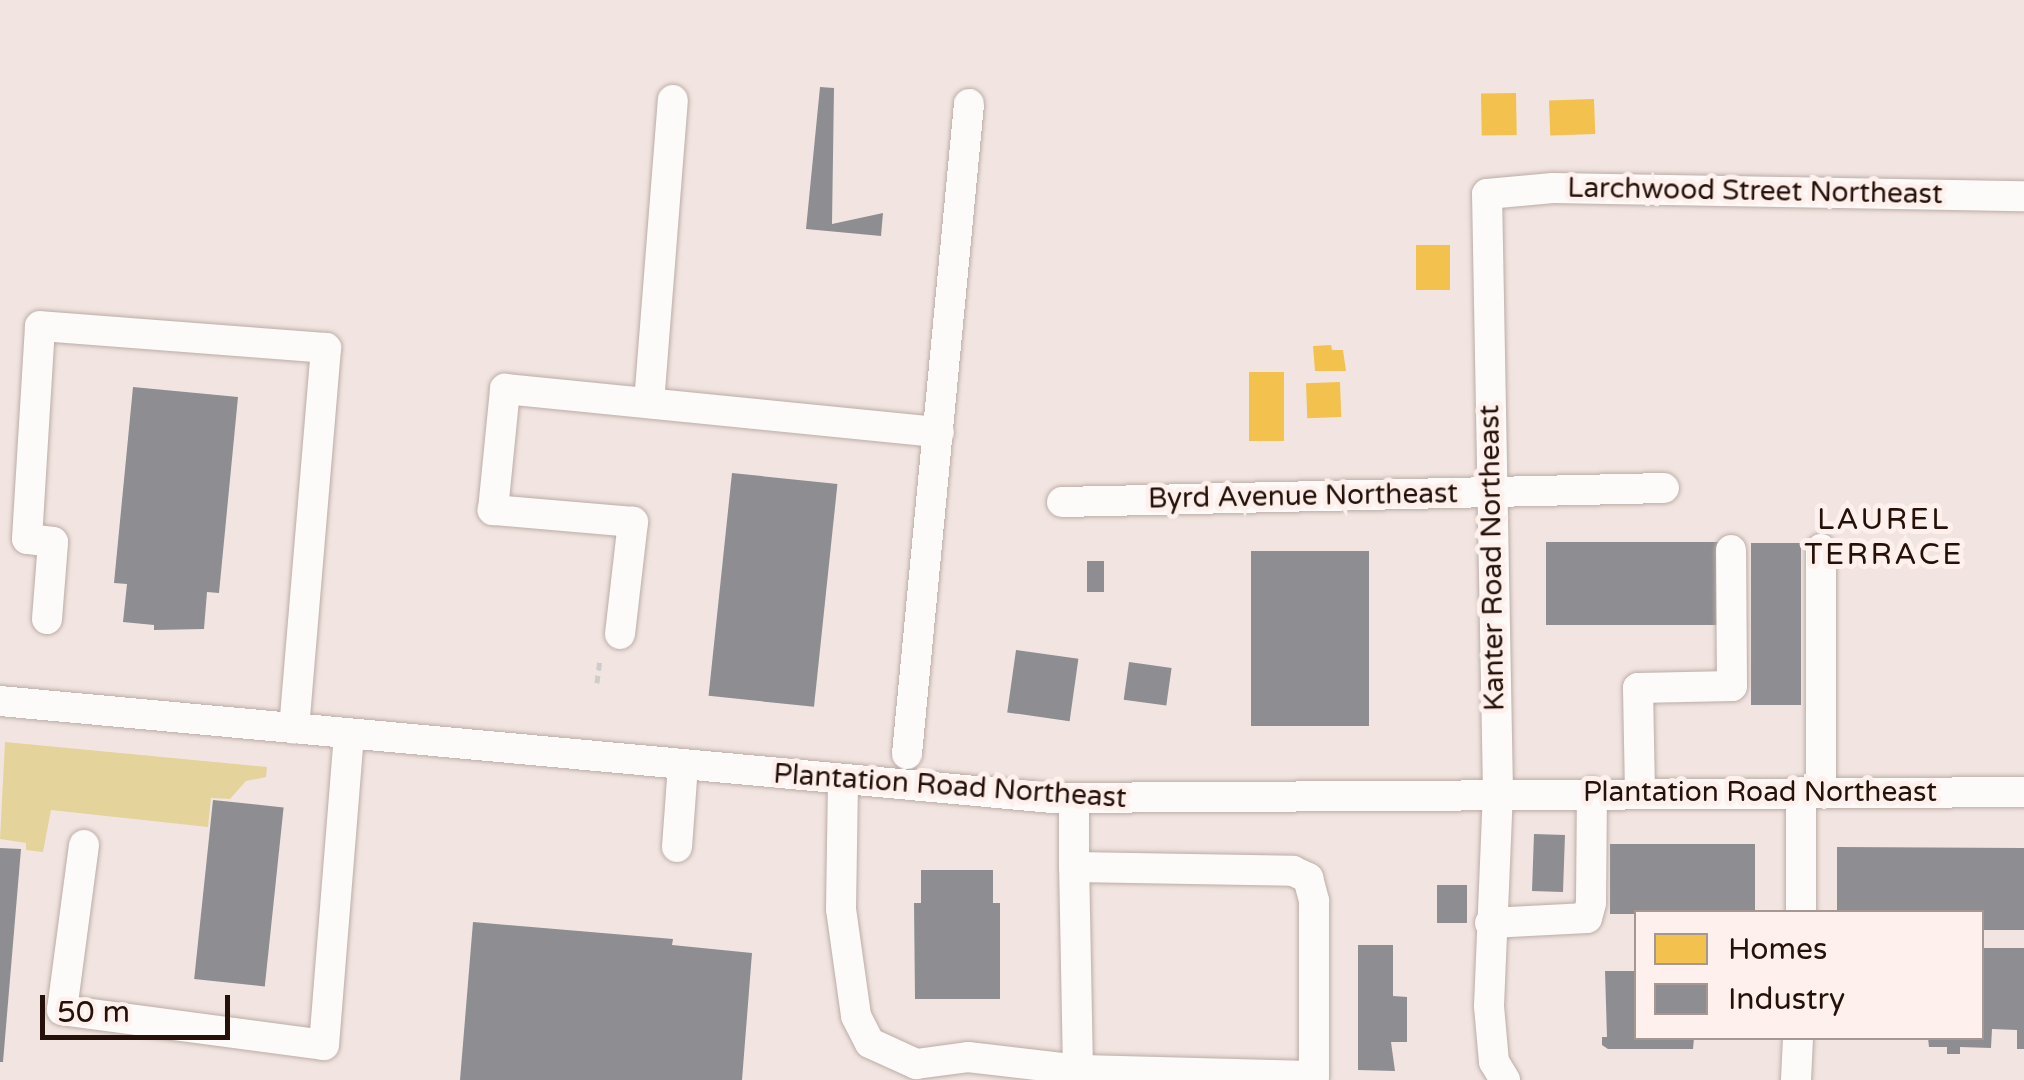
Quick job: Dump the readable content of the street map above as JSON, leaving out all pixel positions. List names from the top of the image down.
{
  "streets": {
    "street": [
      "Larchwood Street Northeast",
      "Byrd Avenue Northeast",
      "Kanter Road Northeast",
      "Plantation Road Northeast"
    ]
  },
  "crossings": [
    ["Larchwood Street Northeast", "Kanter Road Northeast"],
    ["Byrd Avenue Northeast", "Kanter Road Northeast"],
    ["Kanter Road Northeast", "Plantation Road Northeast"]
  ],
  "districts": ["LAUREL TERRACE"],
  "legend": ["Homes", "Industry"],
  "scale_bar": "50 m"
}
